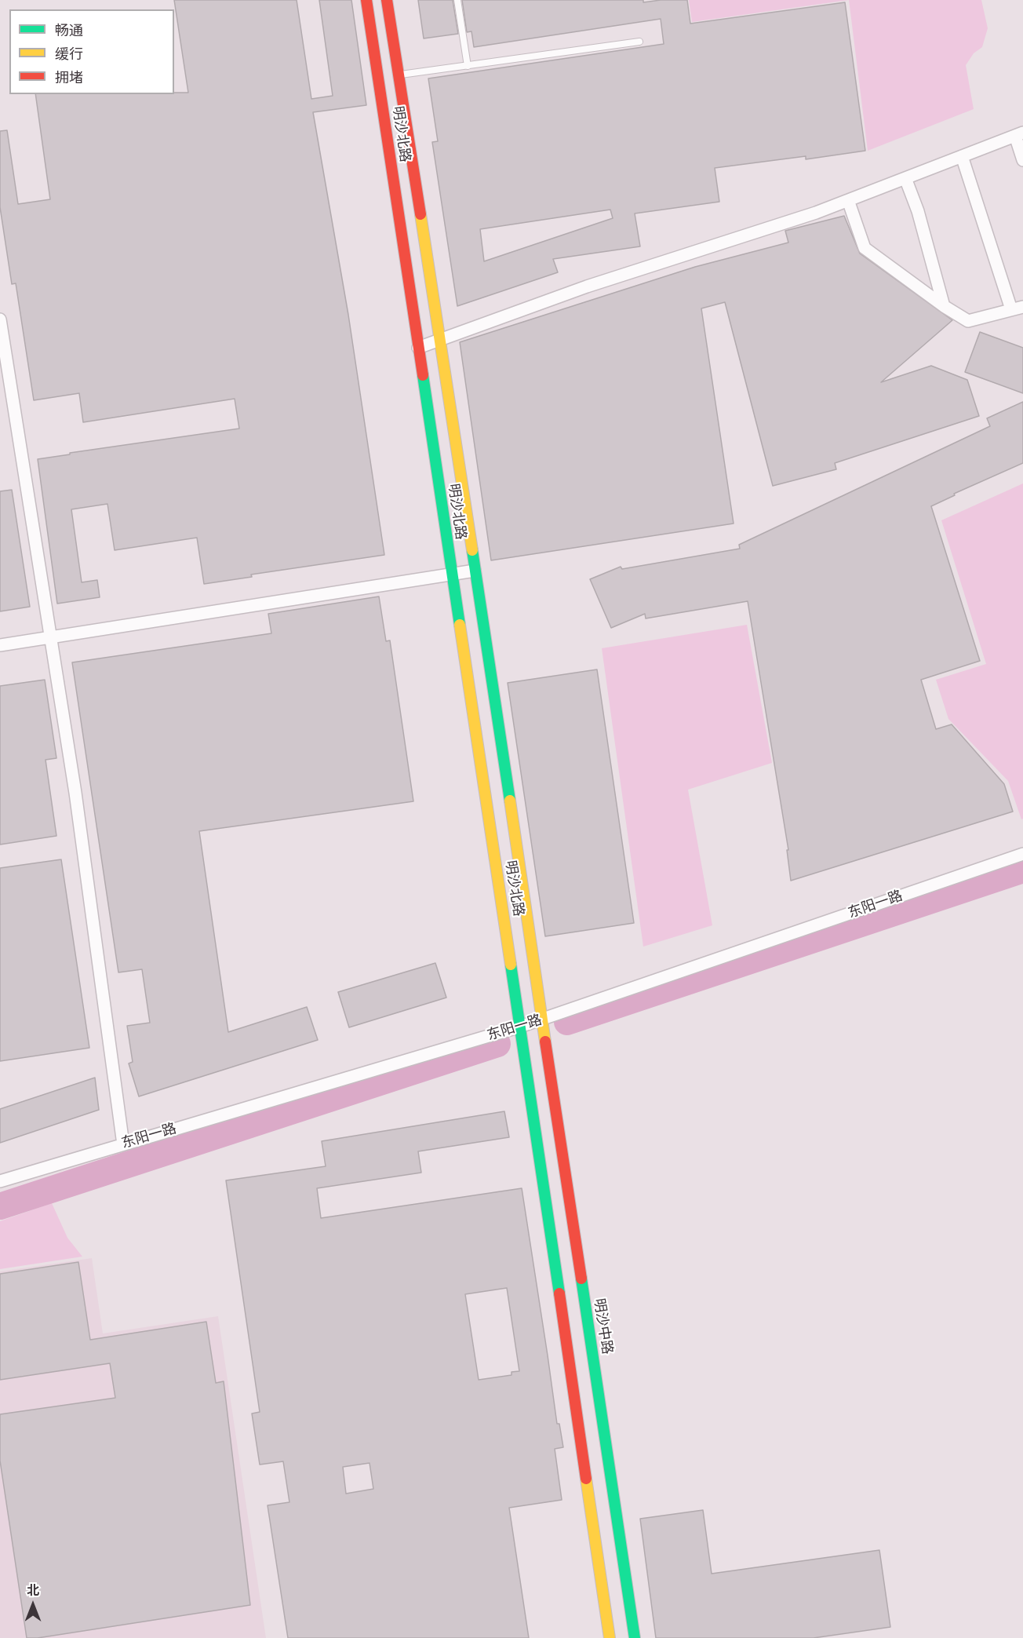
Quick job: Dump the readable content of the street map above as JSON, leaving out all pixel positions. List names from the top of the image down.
{
  "streets": {
    "street": ["明沙北路", "东阳一路", "明沙中路"]
  },
  "crossings": [
    ["明沙北路", "东阳一路"],
    ["明沙北路", "明沙中路"],
    ["东阳一路", "明沙中路"]
  ],
  "legend": ["畅通", "缓行", "拥堵"],
  "north": "top"
}
